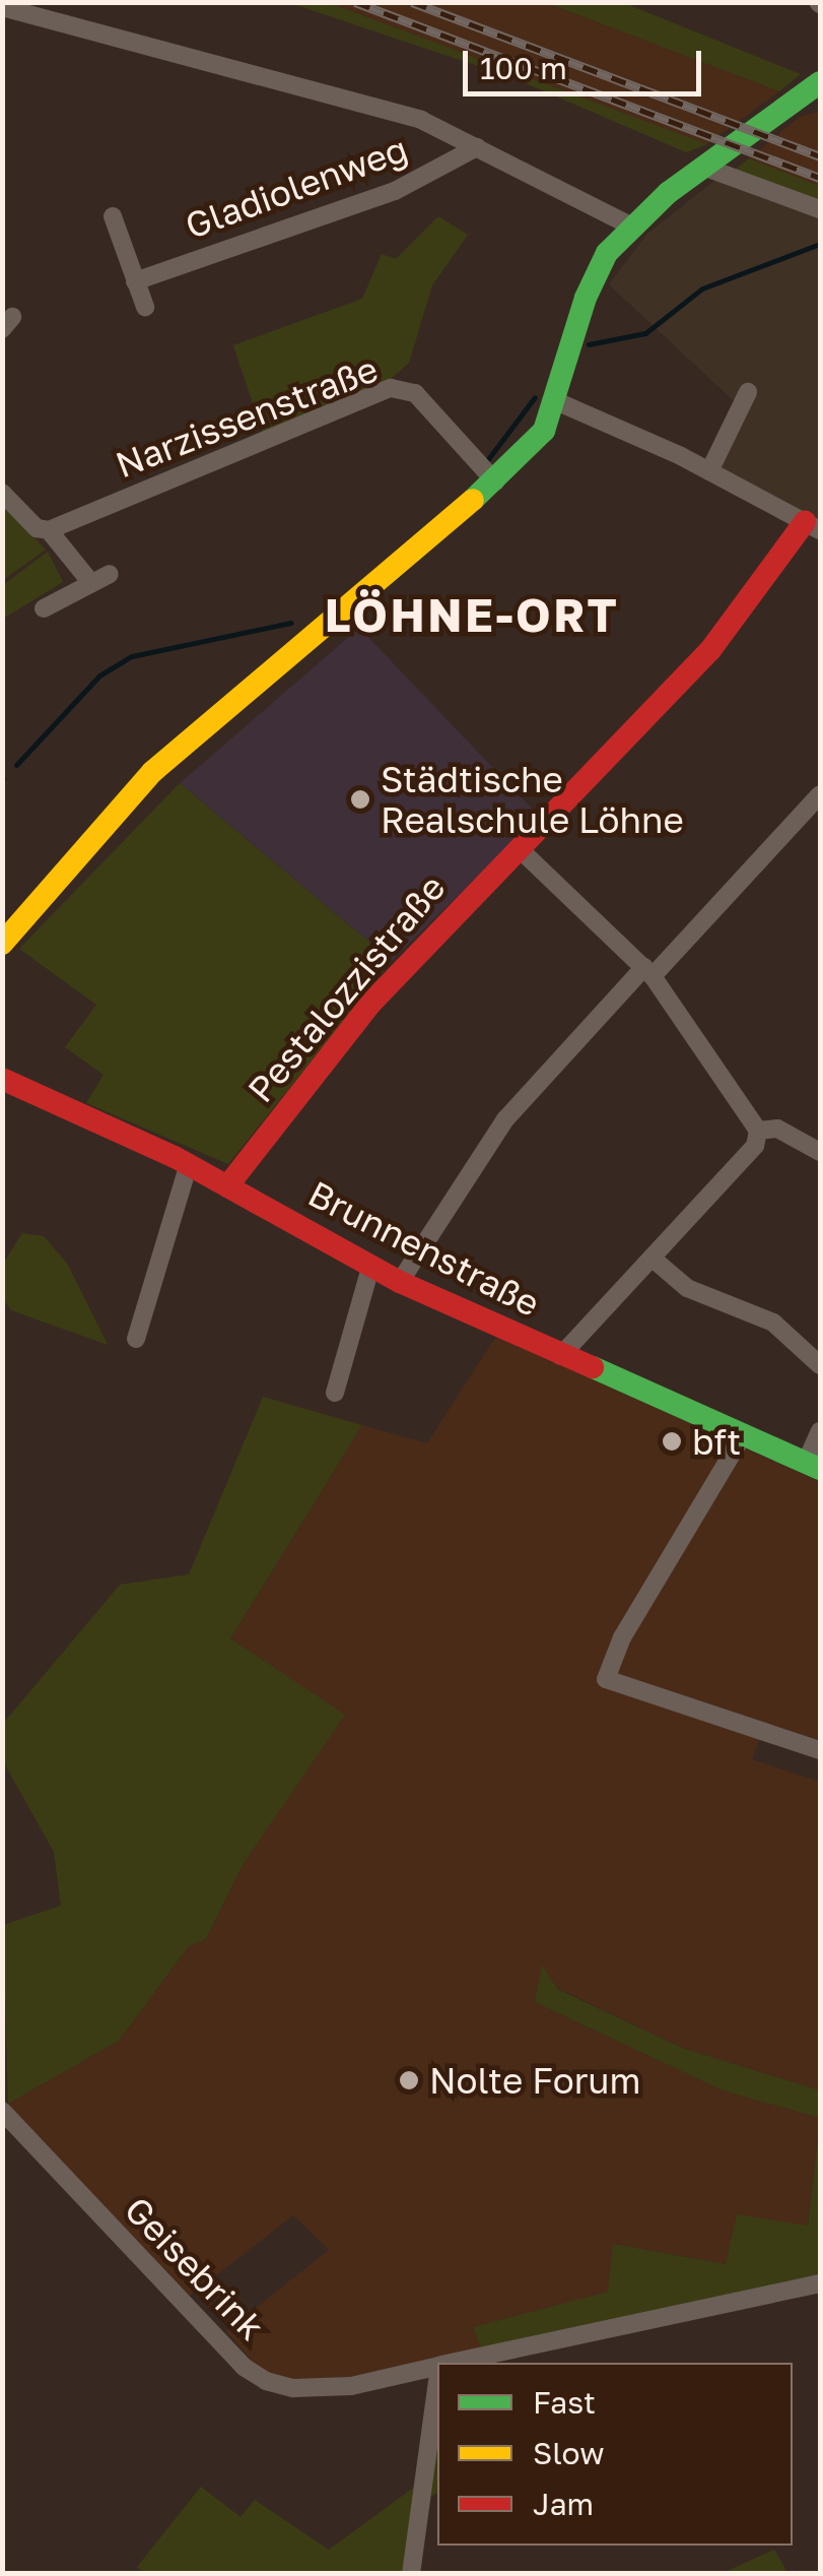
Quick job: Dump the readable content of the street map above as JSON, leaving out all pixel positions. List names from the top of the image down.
{
  "streets": {
    "street": [
      "Gladiolenweg",
      "Narzissenstraße",
      "Pestalozzistraße",
      "Brunnenstraße",
      "Geisebrink"
    ]
  },
  "crossings": [
    ["Pestalozzistraße", "Brunnenstraße"]
  ],
  "districts": ["LÖHNE-ORT"],
  "places": ["Städtische Realschule Löhne", "bft", "Nolte Forum"],
  "legend": ["Fast", "Slow", "Jam"],
  "scale_bar": "100 m"
}
